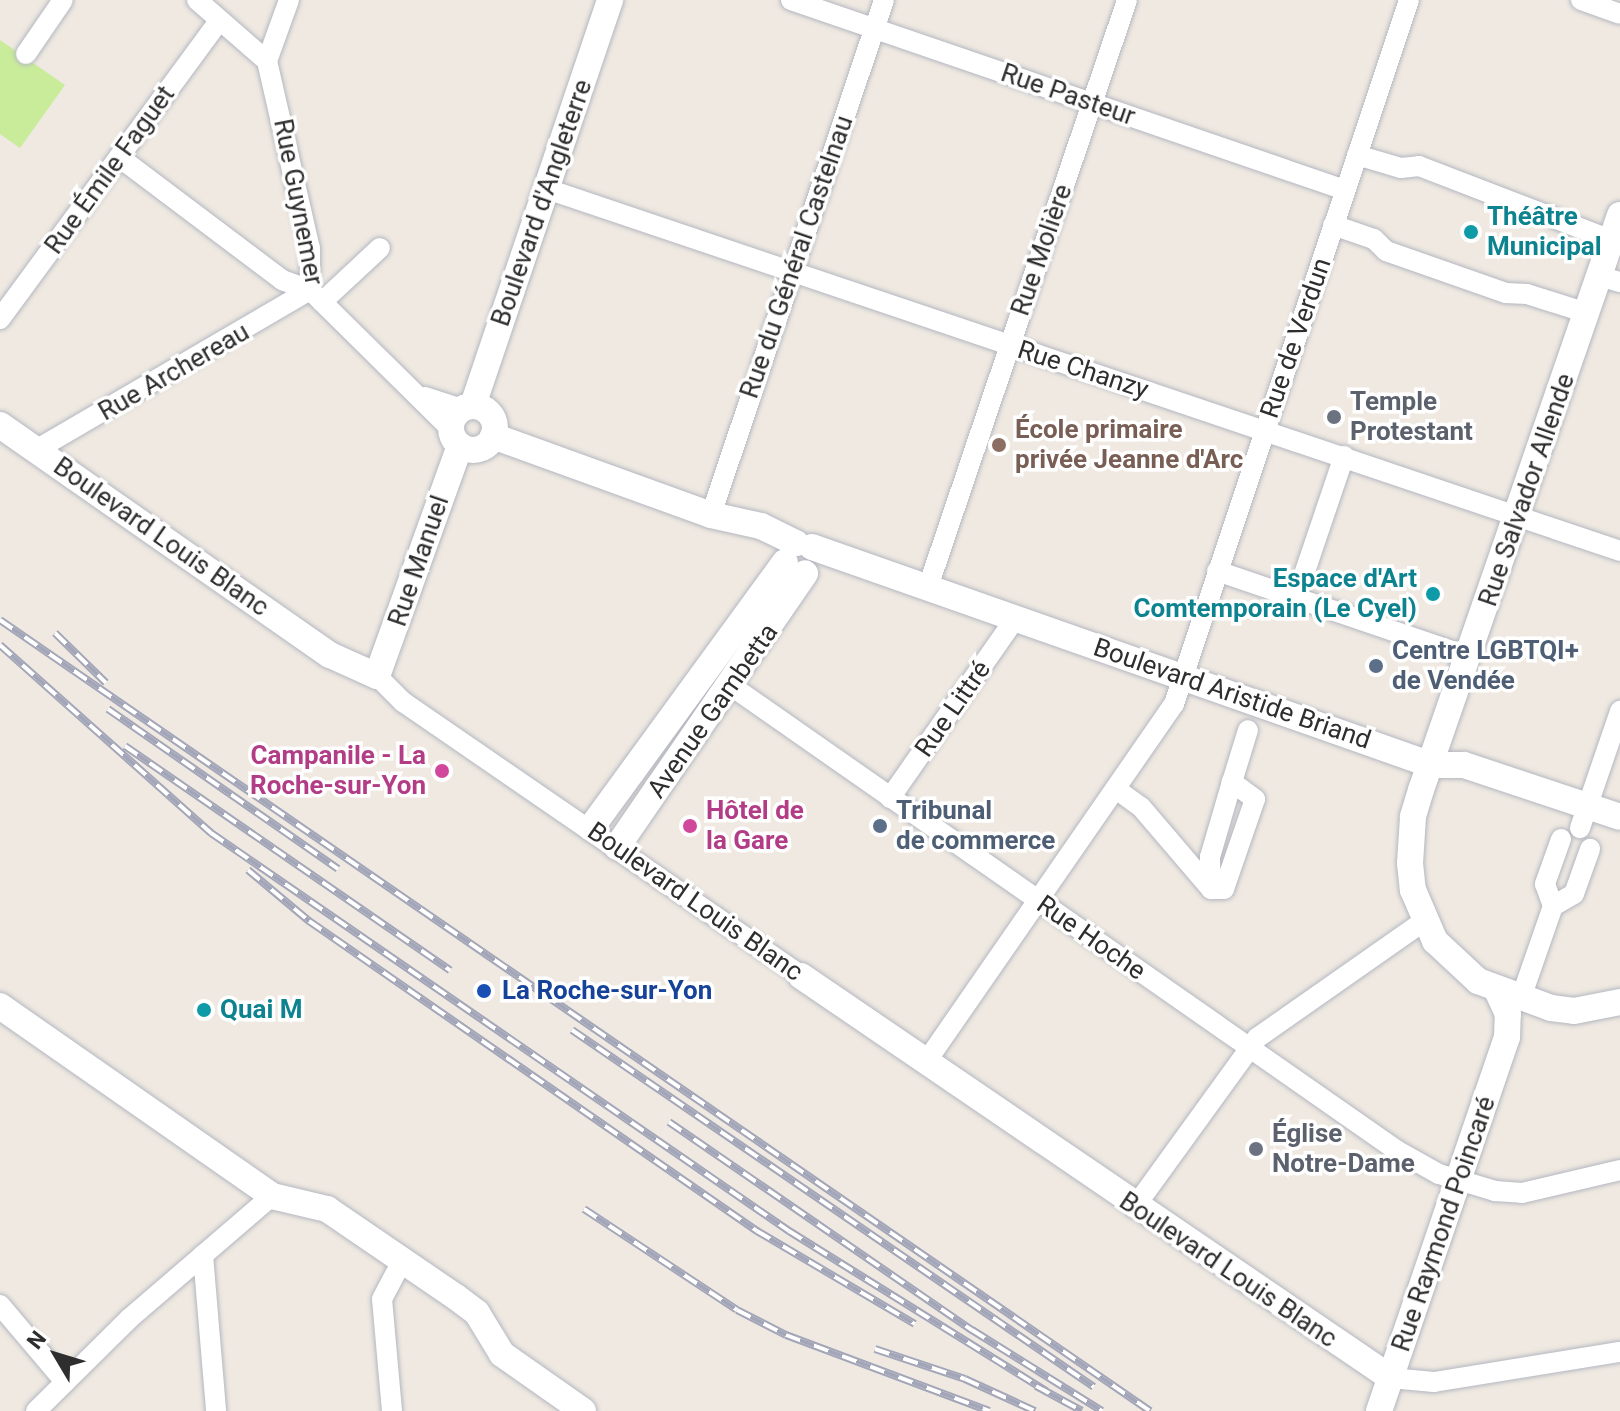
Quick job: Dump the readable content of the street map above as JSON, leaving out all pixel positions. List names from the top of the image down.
{
  "streets": {
    "street": [
      "Rue Pasteur",
      "Rue Émile Faguet",
      "Rue Guynemer",
      "Boulevard d'Angleterre",
      "Rue Molière",
      "Rue du Général Castelnau",
      "Rue de Verdun",
      "Rue Chanzy",
      "Rue Archereau",
      "Rue Salvador Allende",
      "Boulevard Louis Blanc",
      "Rue Manuel",
      "Boulevard Aristide Briand",
      "Rue Littré",
      "Avenue Gambetta",
      "Rue Hoche",
      "Rue Raymond Poincaré"
    ]
  },
  "crossings": [
    ["Rue Pasteur", "Rue Molière"],
    ["Rue Pasteur", "Rue du Général Castelnau"],
    ["Rue Pasteur", "Rue de Verdun"],
    ["Rue Guynemer", "Boulevard d'Angleterre"],
    ["Rue Guynemer", "Rue Archereau"],
    ["Rue Guynemer", "Rue Manuel"],
    ["Boulevard d'Angleterre", "Rue Chanzy"],
    ["Boulevard d'Angleterre", "Rue Manuel"],
    ["Rue Molière", "Rue Chanzy"],
    ["Rue Molière", "Boulevard Aristide Briand"],
    ["Rue du Général Castelnau", "Rue Chanzy"],
    ["Rue du Général Castelnau", "Boulevard Aristide Briand"],
    ["Rue de Verdun", "Rue Chanzy"],
    ["Rue de Verdun", "Boulevard Louis Blanc"],
    ["Rue de Verdun", "Boulevard Aristide Briand"],
    ["Rue de Verdun", "Rue Hoche"],
    ["Rue Chanzy", "Rue Salvador Allende"],
    ["Rue Archereau", "Boulevard Louis Blanc"],
    ["Rue Salvador Allende", "Boulevard Aristide Briand"],
    ["Rue Salvador Allende", "Rue Raymond Poincaré"],
    ["Boulevard Louis Blanc", "Rue Manuel"],
    ["Boulevard Louis Blanc", "Avenue Gambetta"],
    ["Boulevard Louis Blanc", "Rue Raymond Poincaré"],
    ["Boulevard Aristide Briand", "Rue Littré"],
    ["Boulevard Aristide Briand", "Avenue Gambetta"],
    ["Rue Littré", "Rue Hoche"],
    ["Avenue Gambetta", "Rue Hoche"],
    ["Rue Hoche", "Rue Raymond Poincaré"]
  ],
  "places": [
    "Théâtre Municipal",
    "Temple Protestant",
    "École primaire privée Jeanne d'Arc",
    "Espace d'Art Comtemporain (Le Cyel)",
    "Centre LGBTQI+ de Vendée",
    "Campanile - La Roche-sur-Yon",
    "Hôtel de la Gare",
    "Tribunal de commerce",
    "La Roche-sur-Yon",
    "Quai M",
    "Église Notre-Dame"
  ],
  "north": "top left"
}
